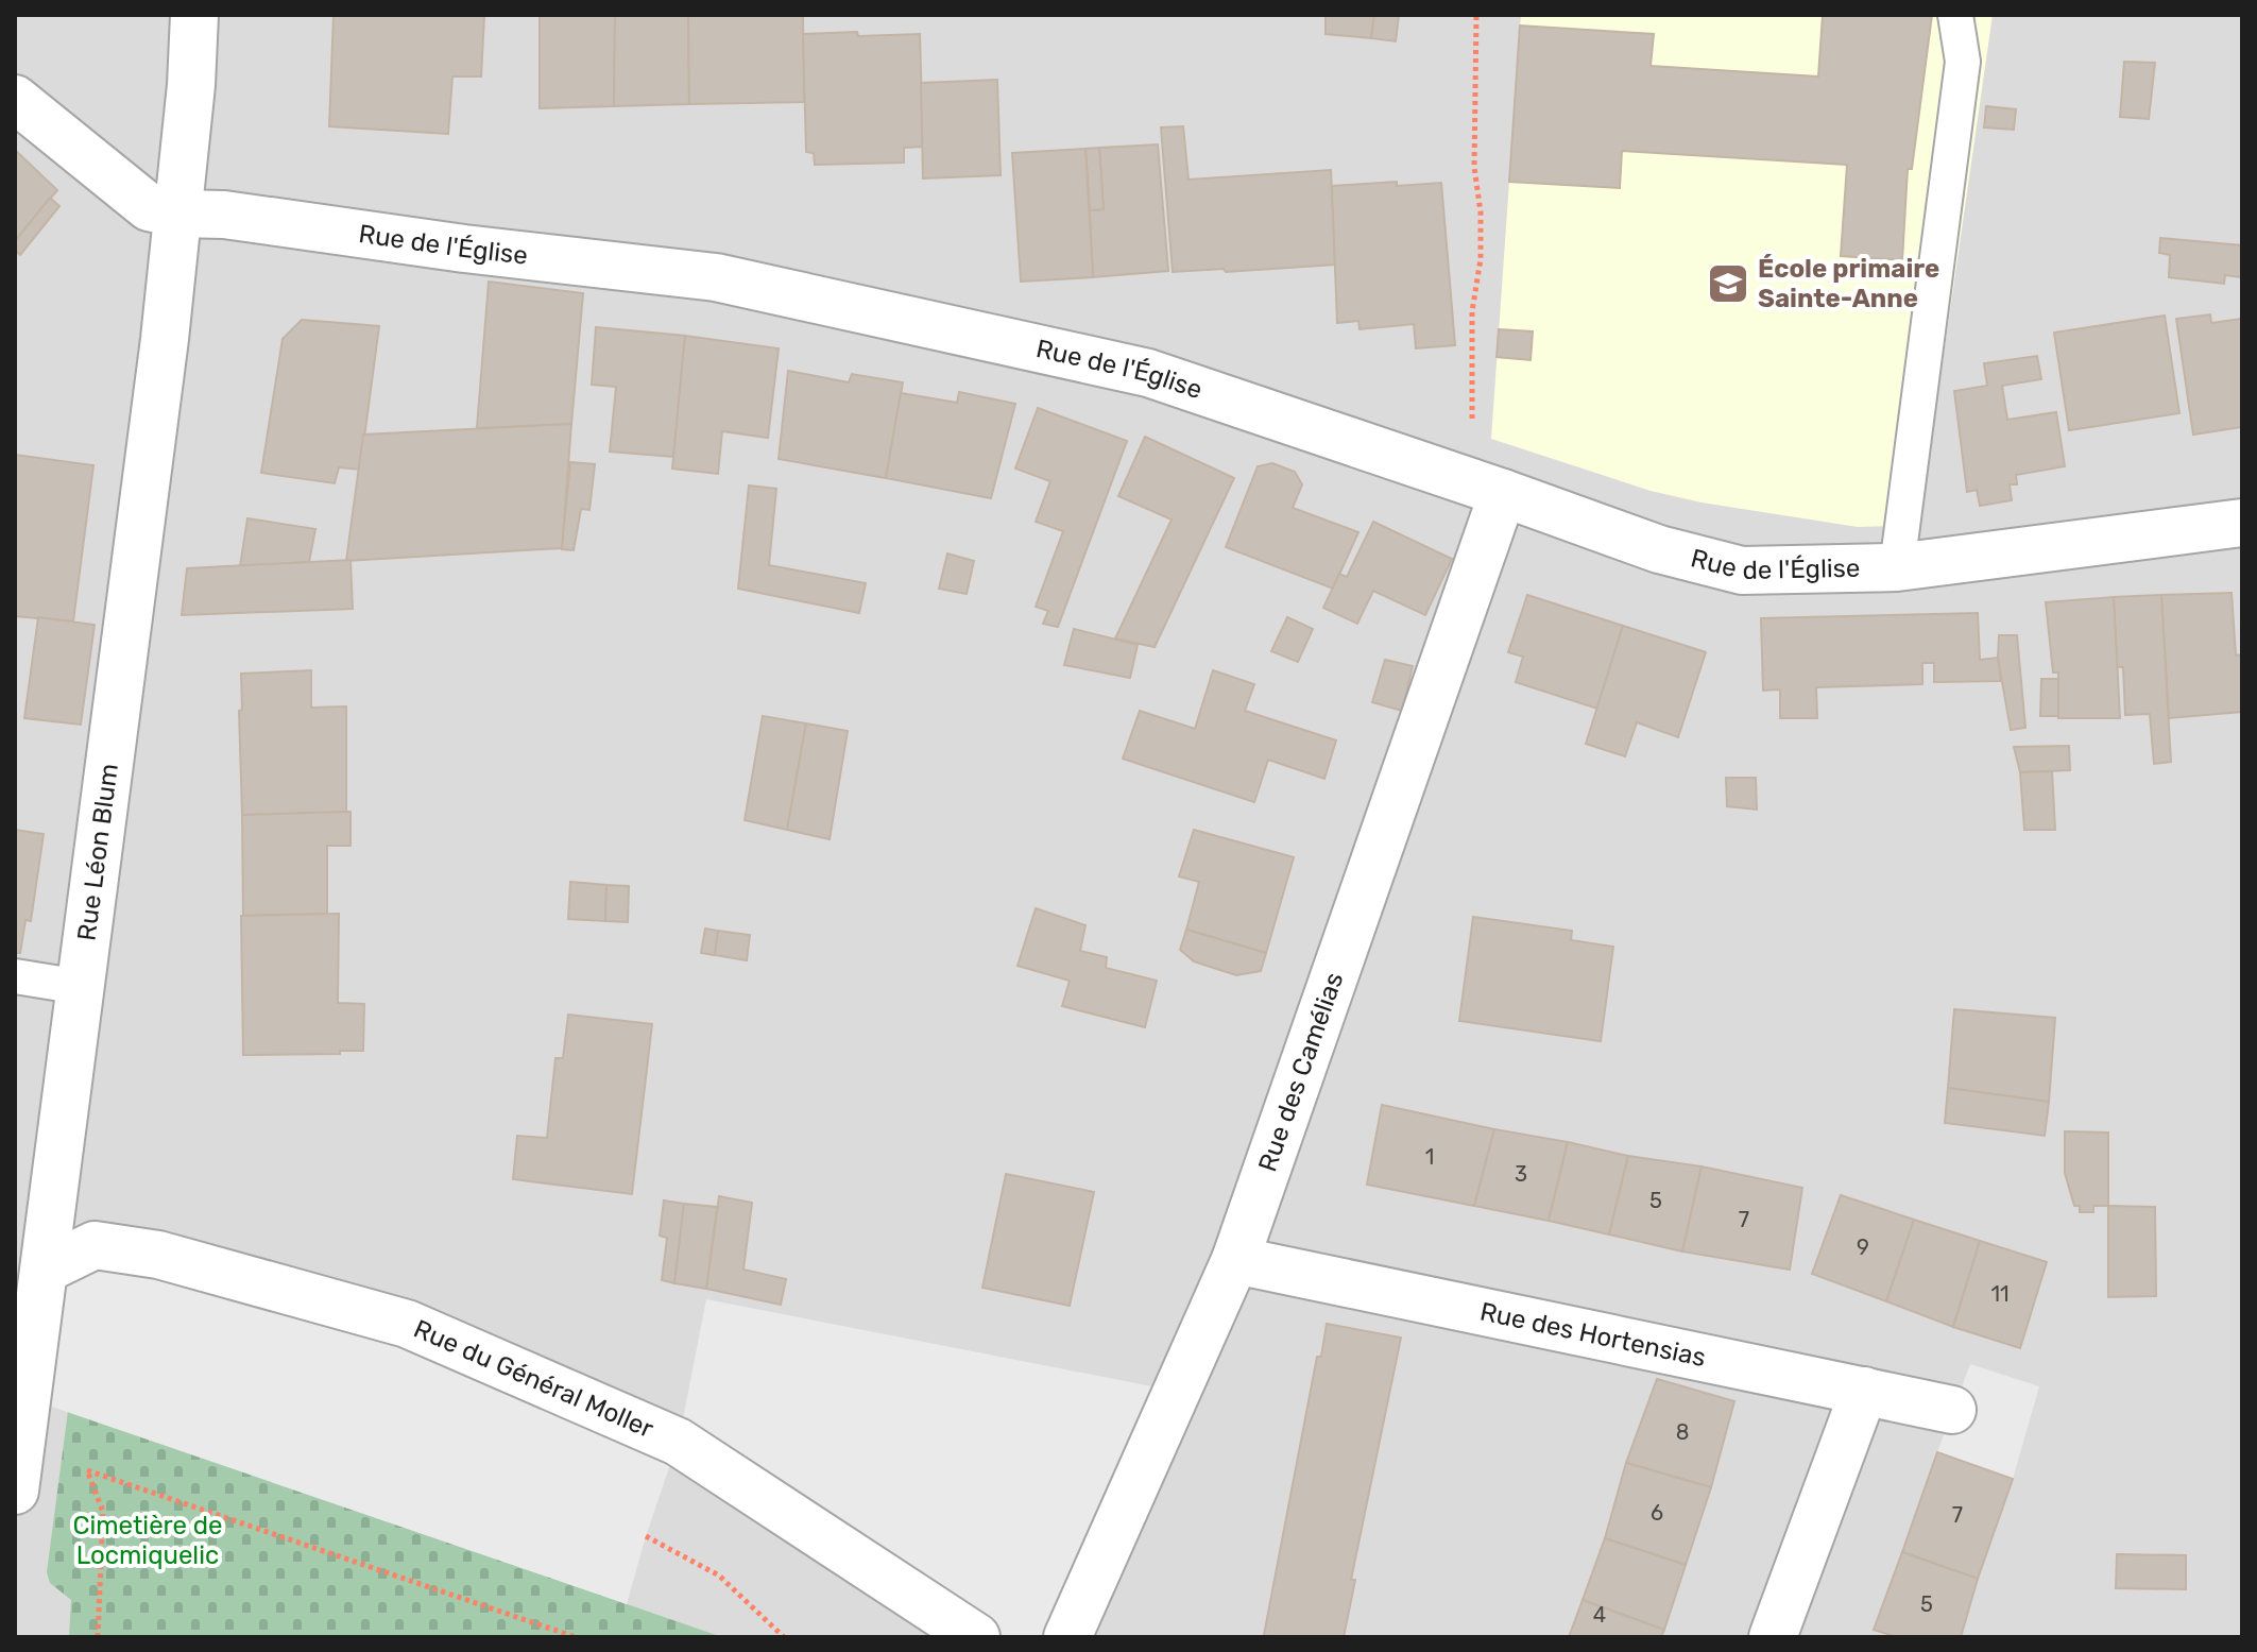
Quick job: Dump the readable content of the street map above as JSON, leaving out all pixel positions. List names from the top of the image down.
{
  "streets": {
    "street": [
      "Rue de l'Église",
      "Rue Léon Blum",
      "Rue des Camélias",
      "Rue des Hortensias",
      "Rue du Général Moller"
    ]
  },
  "crossings": [
    ["Rue de l'Église", "Rue Léon Blum"],
    ["Rue de l'Église", "Rue des Camélias"],
    ["Rue Léon Blum", "Rue du Général Moller"],
    ["Rue des Camélias", "Rue des Hortensias"]
  ],
  "parks": ["Cimetière de Locmiquelic"],
  "places": {
    "school or university": ["École primaire Sainte-Anne"]
  },
  "house_numbers": [
    "1",
    "3",
    "5",
    "7",
    "9",
    "11",
    "8",
    "6",
    "7",
    "5",
    "4"
  ]
}
